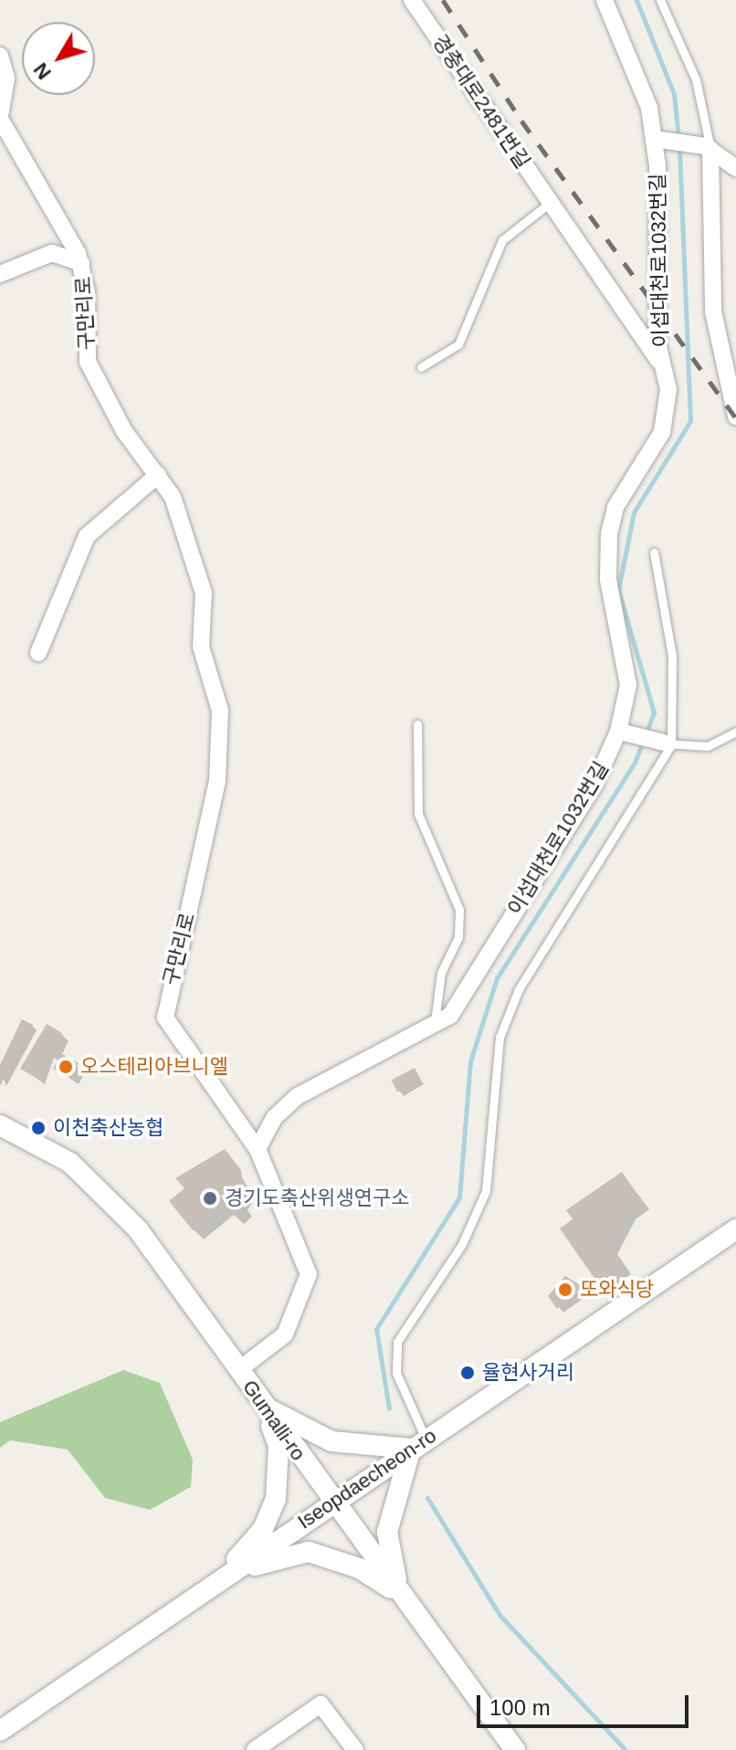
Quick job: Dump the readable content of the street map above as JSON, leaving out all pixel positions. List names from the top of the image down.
{
  "streets": {
    "street": [
      "경충대로2481번길",
      "이섭대천로1032번길",
      "구만리로",
      "Gumalli-ro",
      "Iseopdaecheon-ro"
    ]
  },
  "crossings": [
    ["경충대로2481번길", "이섭대천로1032번길"],
    ["이섭대천로1032번길", "구만리로"],
    ["구만리로", "Gumalli-ro"],
    ["Gumalli-ro", "Iseopdaecheon-ro"]
  ],
  "places": [
    "오스테리아브니엘",
    "이천축산농협",
    "경기도축산위생연구소",
    "또와식당",
    "율현사거리"
  ],
  "scale_bar": "100 m",
  "north": "bottom left"
}
